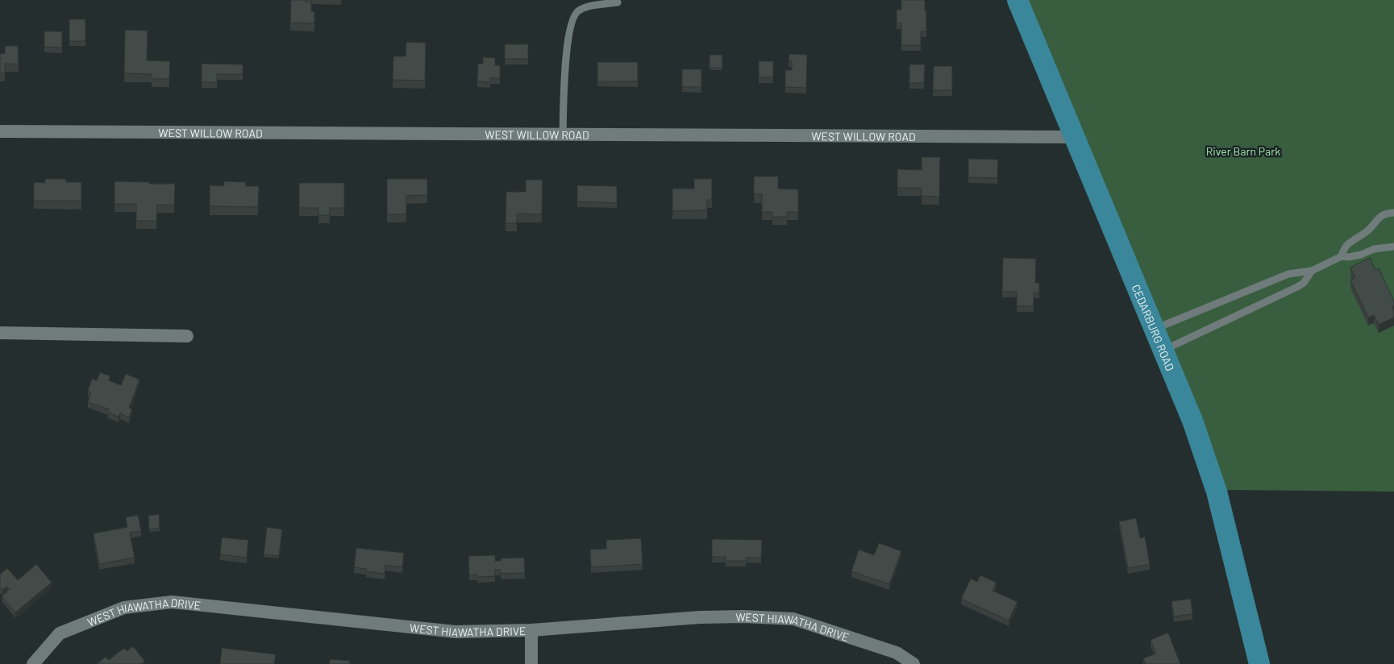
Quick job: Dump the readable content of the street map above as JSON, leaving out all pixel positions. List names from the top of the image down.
{
  "streets": {
    "main road": ["CEDARBURG ROAD"],
    "street": ["WEST WILLOW ROAD", "WEST HIAWATHA DRIVE"]
  },
  "crossings": [
    ["WEST WILLOW ROAD", "CEDARBURG ROAD"]
  ],
  "parks": ["River Barn Park"]
}
